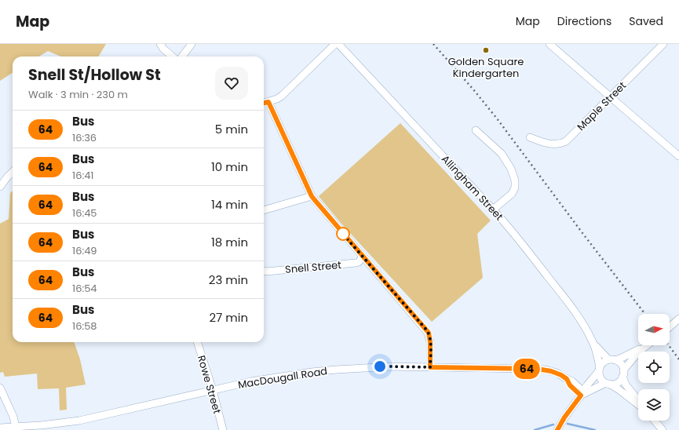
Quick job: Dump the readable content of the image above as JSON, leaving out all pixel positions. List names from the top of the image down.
{
  "streets": {
    "street": [
      "Maple Street",
      "Allingham Street",
      "Snell Street",
      "MacDougall Road",
      "Rowe Street"
    ]
  },
  "crossings": [
    ["MacDougall Road", "Rowe Street"]
  ],
  "places": ["Golden Square Kindergarten"],
  "lines": ["bus line 64"],
  "north": "right",
  "page": {
    "header": "Map",
    "nav": ["Map", "Directions", "Saved"],
    "on_map": "64",
    "heading": ["Snell St/Hollow St", "Walk · 3 min · 230 m"],
    "list": [
      {
        "mark": "64",
        "name": "Bus",
        "note": "16:36",
        "value": "5 min"
      },
      {
        "mark": "64",
        "name": "Bus",
        "note": "16:41",
        "value": "10 min"
      },
      {
        "mark": "64",
        "name": "Bus",
        "note": "16:45",
        "value": "14 min"
      },
      {
        "mark": "64",
        "name": "Bus",
        "note": "16:49",
        "value": "18 min"
      },
      {
        "mark": "64",
        "name": "Bus",
        "note": "16:54",
        "value": "23 min"
      },
      {
        "mark": "64",
        "name": "Bus",
        "note": "16:58",
        "value": "27 min"
      }
    ]
  }
}
